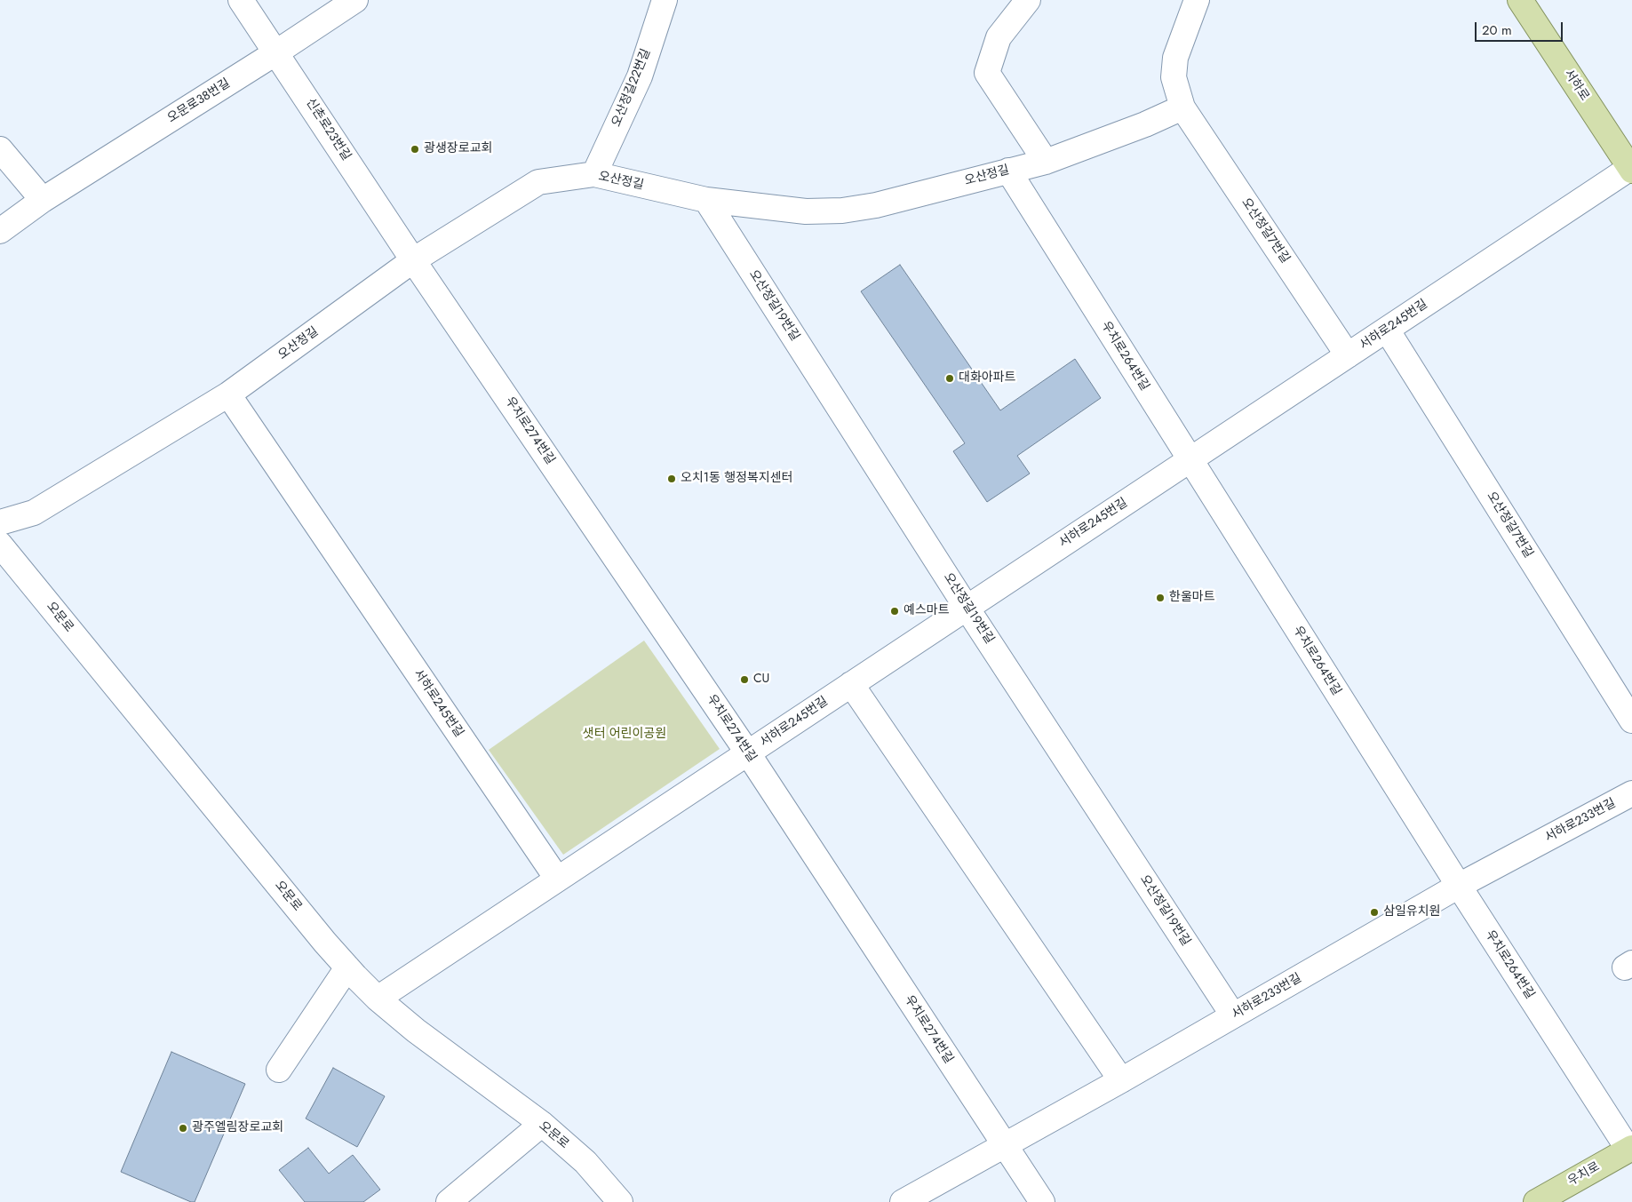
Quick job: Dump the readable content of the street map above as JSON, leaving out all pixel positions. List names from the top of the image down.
{
  "streets": {
    "main road": ["서하로", "우치로"],
    "street": [
      "오산정길22번길",
      "오문로38번길",
      "신촌로23번길",
      "오산정길",
      "오산정길7번길",
      "오산정길19번길",
      "서하로245번길",
      "우치로264번길",
      "우치로274번길",
      "오문로",
      "서하로233번길"
    ]
  },
  "crossings": [
    ["서하로", "서하로245번길"],
    ["오산정길22번길", "오산정길"],
    ["오문로38번길", "신촌로23번길"],
    ["신촌로23번길", "오산정길"],
    ["신촌로23번길", "우치로274번길"],
    ["오산정길", "오산정길7번길"],
    ["오산정길", "오산정길19번길"],
    ["오산정길", "서하로245번길"],
    ["오산정길", "우치로264번길"],
    ["오산정길", "우치로274번길"],
    ["오산정길7번길", "서하로245번길"],
    ["오산정길19번길", "서하로245번길"],
    ["오산정길19번길", "서하로233번길"],
    ["서하로245번길", "우치로264번길"],
    ["서하로245번길", "우치로274번길"],
    ["서하로245번길", "오문로"],
    ["우치로264번길", "서하로233번길"],
    ["우치로264번길", "우치로"],
    ["우치로274번길", "서하로233번길"]
  ],
  "parks": ["샛터 어린이공원"],
  "places": [
    "광생장로교회",
    "대화아파트",
    "오치1동 행정복지센터",
    "한울마트",
    "예스마트",
    "CU",
    "삼일유치원",
    "광주엘림장로교회"
  ],
  "scale_bar": "20 m"
}
